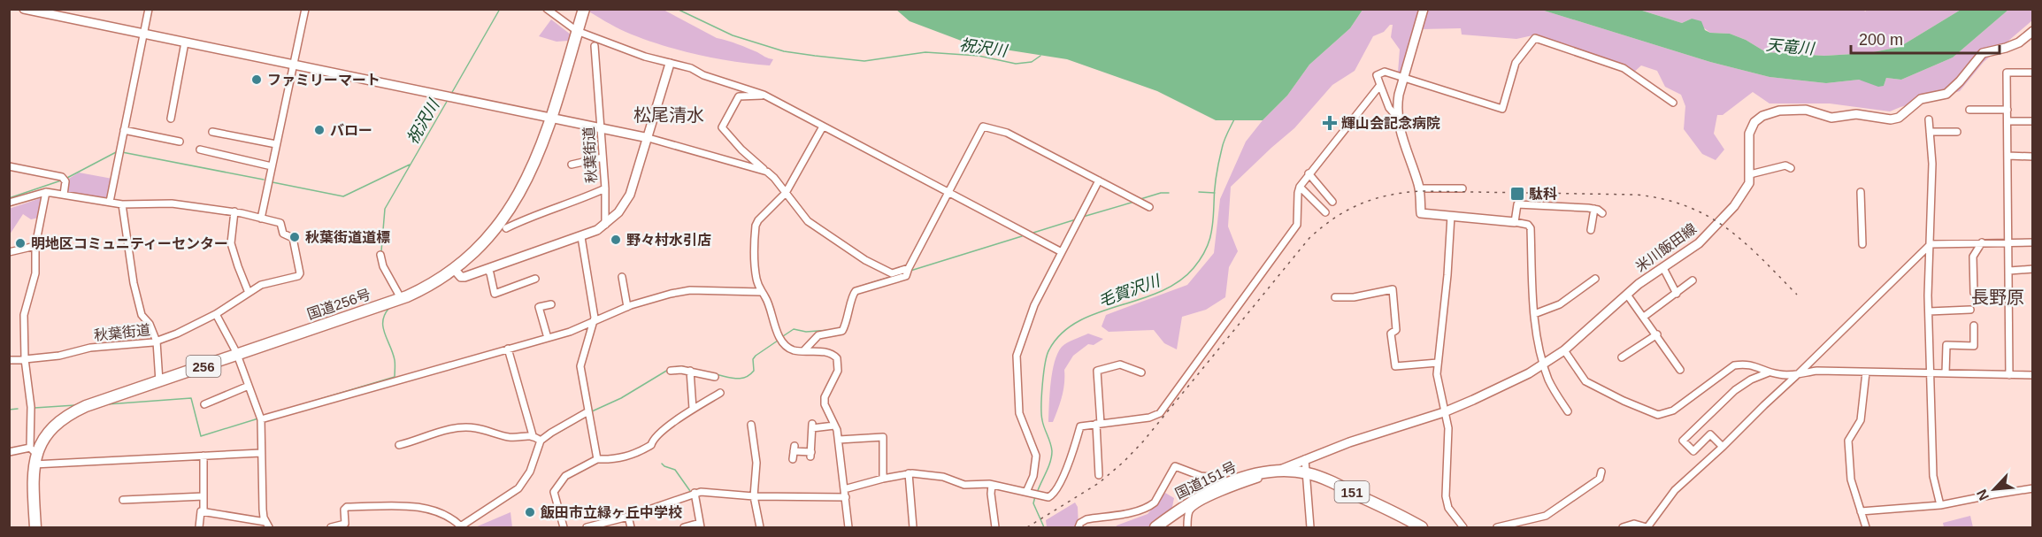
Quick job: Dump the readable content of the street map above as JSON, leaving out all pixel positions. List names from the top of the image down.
{
  "streets": {
    "highway": [
      "国道256号",
      "256",
      "国道151号",
      "151"
    ],
    "main road": ["米川飯田線"],
    "street": ["秋葉街道"]
  },
  "crossings": [
    ["米川飯田線", "国道151号"]
  ],
  "districts": ["松尾清水", "長野原"],
  "water": ["天竜川", "祝沢川", "毛賀沢川"],
  "places": {
    "other": [
      "ファミリーマート",
      "バロー",
      "秋葉街道道標",
      "野々村水引店",
      "明地区コミュニティーセンター",
      "飯田市立緑ヶ丘中学校"
    ],
    "health": ["輝山会記念病院"],
    "transit": ["駄科"]
  },
  "scale_bar": "200 m",
  "north": "bottom left"
}
